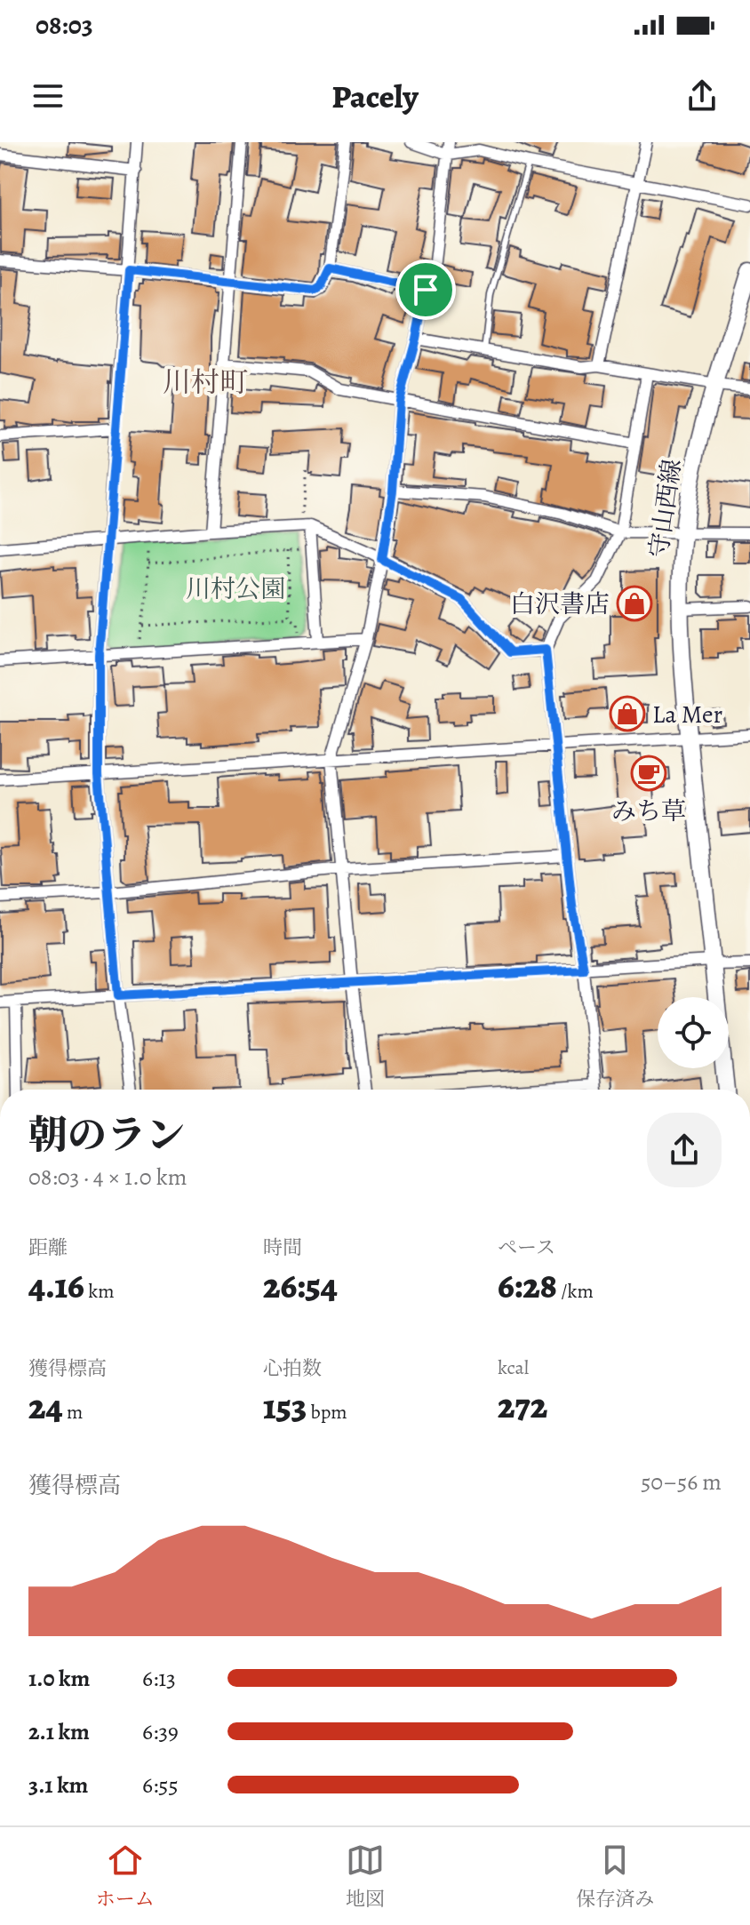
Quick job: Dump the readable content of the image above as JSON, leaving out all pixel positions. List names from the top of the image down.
{
  "streets": {
    "main road": ["守山西線"]
  },
  "districts": ["川村町"],
  "parks": ["川村公園"],
  "places": {
    "shop": ["白沢書店", "La Mer"],
    "cafe": ["みち草"]
  },
  "page": {
    "status": "08:03",
    "header": "Pacely",
    "heading": ["朝のラン", "08:03 · 4 × 1.0 km"],
    "stats": [
      ["距離", "4.16 km"],
      ["時間", "26:54"],
      ["ペース", "6:28 /km"],
      ["獲得標高", "24 m"],
      ["心拍数", "153 bpm"],
      ["kcal", "272"]
    ],
    "chart": ["獲得標高", "50–56 m"],
    "list": [
      {
        "name": "1.0 km",
        "note": "6:13"
      },
      {
        "name": "2.1 km",
        "note": "6:39"
      },
      {
        "name": "3.1 km",
        "note": "6:55"
      }
    ],
    "tabs": ["ホーム", "地図", "保存済み"]
  }
}
